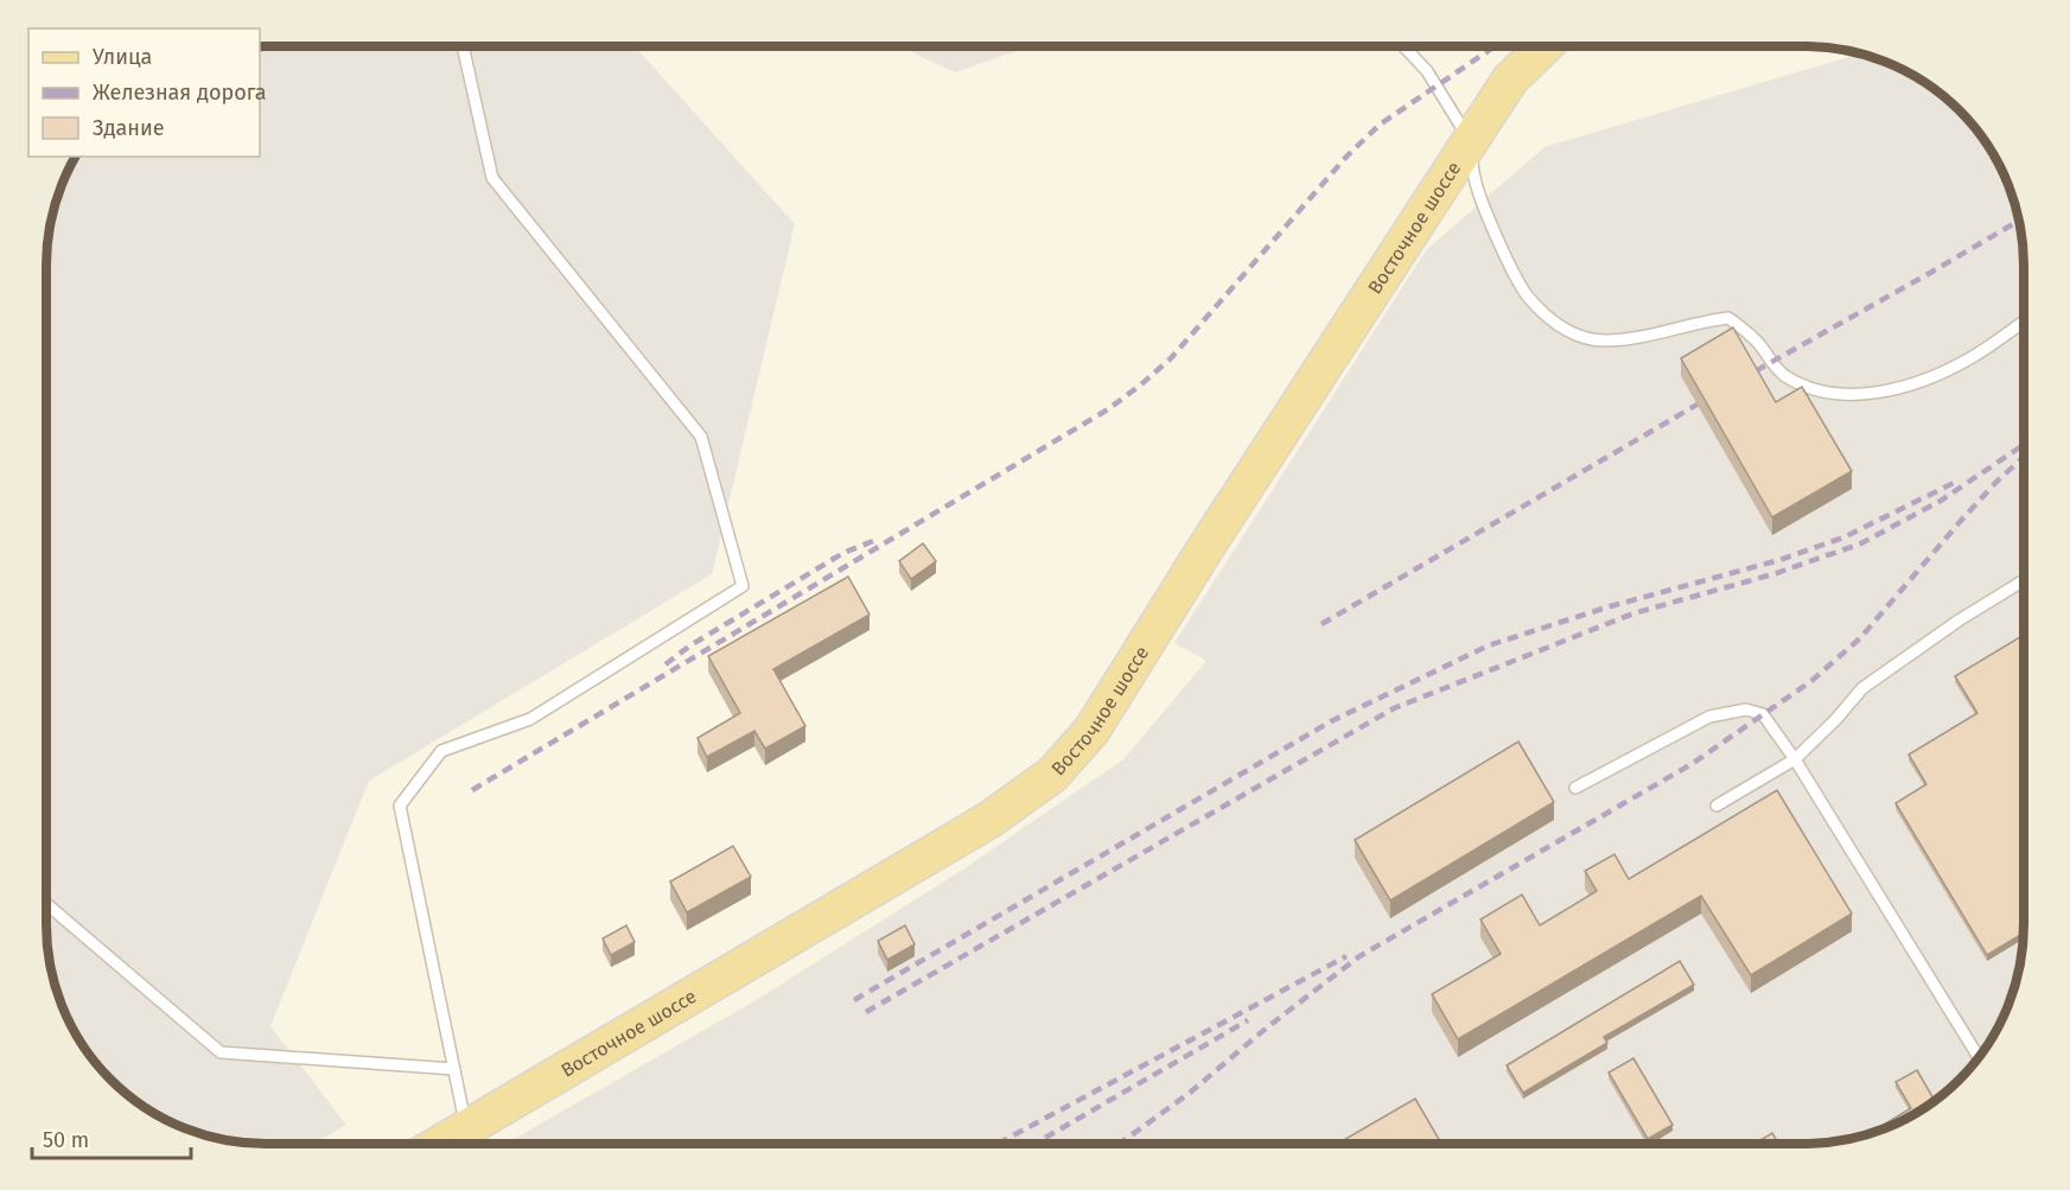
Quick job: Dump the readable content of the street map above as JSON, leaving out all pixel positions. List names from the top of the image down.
{
  "streets": {
    "main road": ["Восточное шоссе"]
  },
  "legend": ["Улица", "Железная дорога", "Здание"],
  "scale_bar": "50 m"
}
